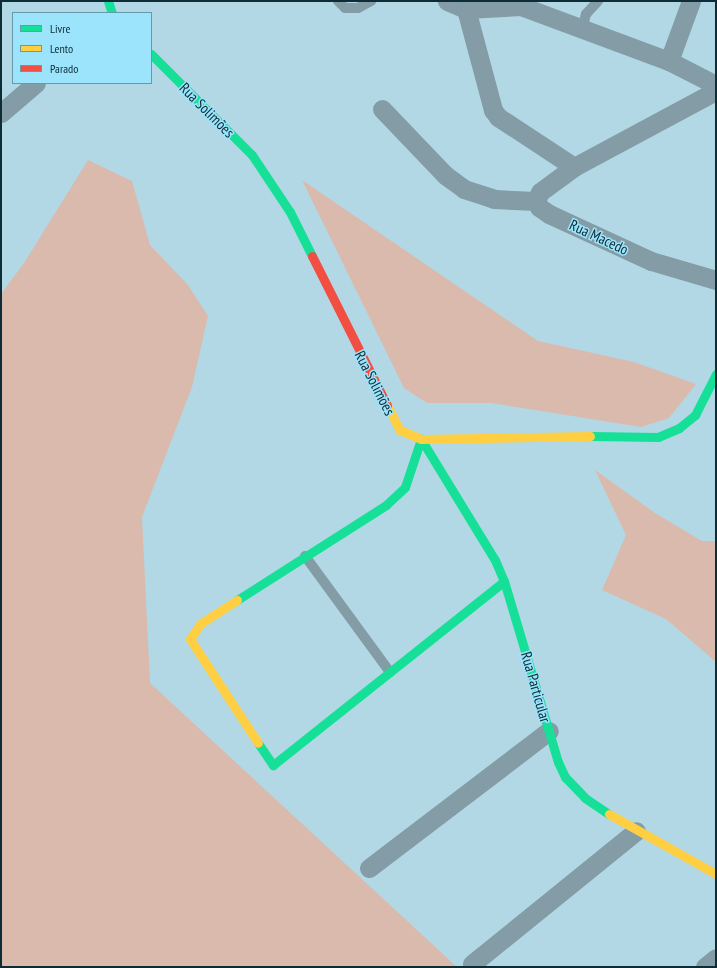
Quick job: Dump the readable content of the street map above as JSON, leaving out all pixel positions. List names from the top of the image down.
{
  "streets": {
    "street": ["Rua Solimões", "Rua Macedo", "Rua Particular"]
  },
  "crossings": [
    ["Rua Solimões", "Rua Particular"]
  ],
  "legend": ["Livre", "Lento", "Parado"]
}
